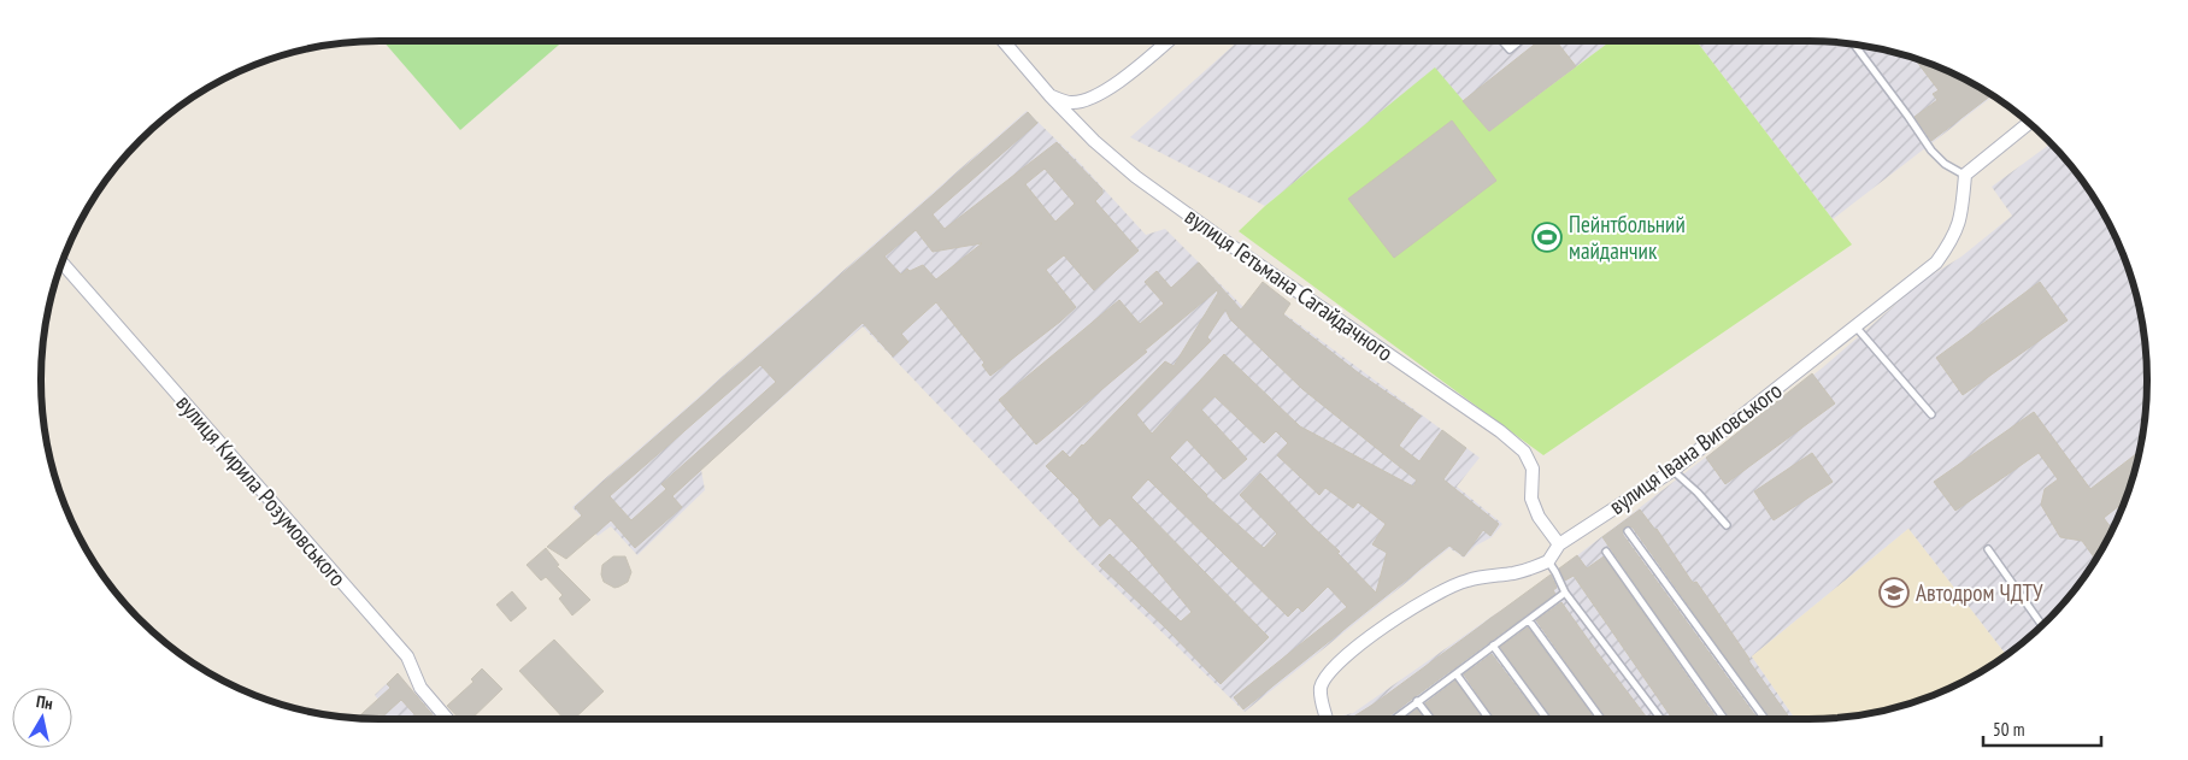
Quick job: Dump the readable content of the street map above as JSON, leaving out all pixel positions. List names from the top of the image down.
{
  "streets": {
    "street": ["вулиця Гетьмана Сагайдачного", "вулиця Івана Виговського", "вулиця Кирила Розумовського"]
  },
  "crossings": [
    ["вулиця Гетьмана Сагайдачного", "вулиця Івана Виговського"]
  ],
  "places": {
    "sports": ["Пейнтбольний майданчик"],
    "school or university": ["Автодром ЧДТУ"]
  },
  "scale_bar": "50 m",
  "north": "top"
}
